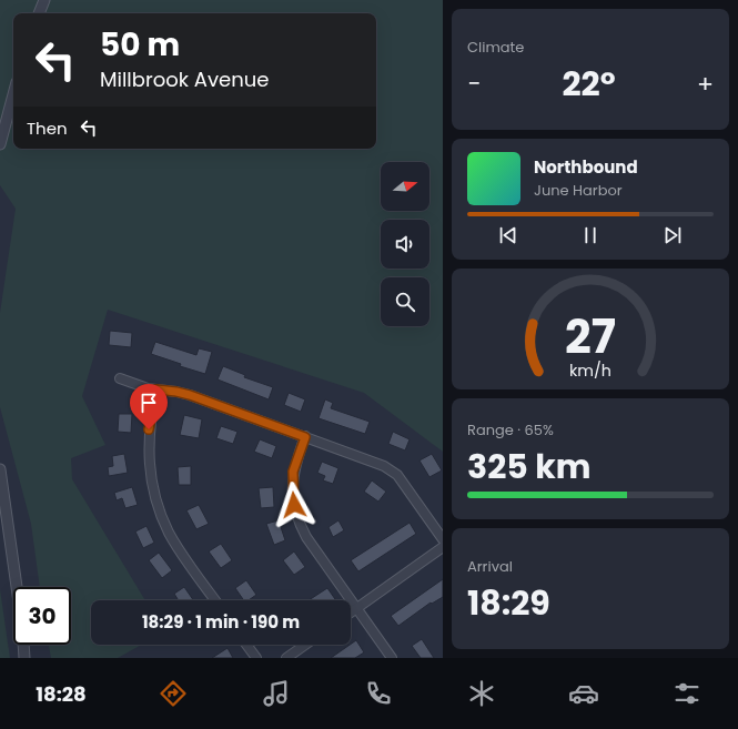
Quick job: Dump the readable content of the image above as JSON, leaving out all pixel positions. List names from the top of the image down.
{
  "north": "right",
  "page": {
    "tile": [
      "Climate",
      ["Range · 65%", "325 km"],
      ["Arrival", "18:29"]
    ],
    "turn": ["50 m", "Millbrook Avenue"],
    "heat": ["−", "22°", "+"],
    "then": "Then",
    "song": ["Northbound", "June Harbor"],
    "limit": "30",
    "trip": "18:29 · 1 min · 190 m",
    "tabs": "18:28",
    "gauge": ["27", "km/h"]
  }
}
